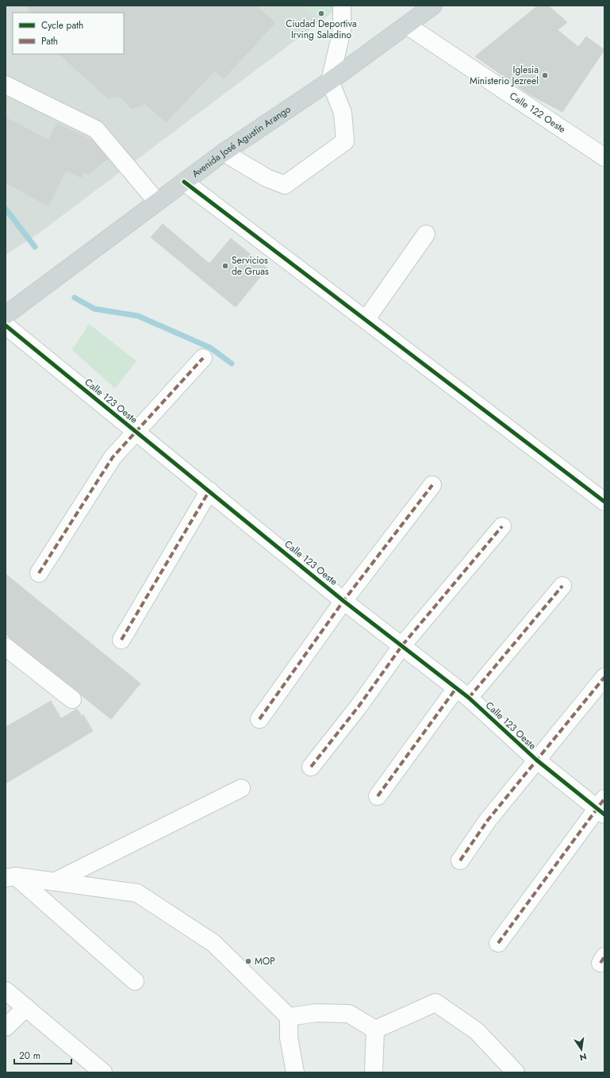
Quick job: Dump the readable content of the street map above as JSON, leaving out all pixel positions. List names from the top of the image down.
{
  "streets": {
    "main road": ["Avenida José Agustín Arango"],
    "street": ["Calle 122 Oeste", "Calle 123 Oeste"]
  },
  "crossings": [
    ["Calle 122 Oeste", "Avenida José Agustín Arango"]
  ],
  "places": [
    "Ciudad Deportiva Irving Saladino",
    "Iglesia Ministerio Jezreel",
    "Servicios de Gruas",
    "MOP"
  ],
  "legend": ["Cycle path", "Path"],
  "scale_bar": "20 m",
  "north": "bottom"
}
